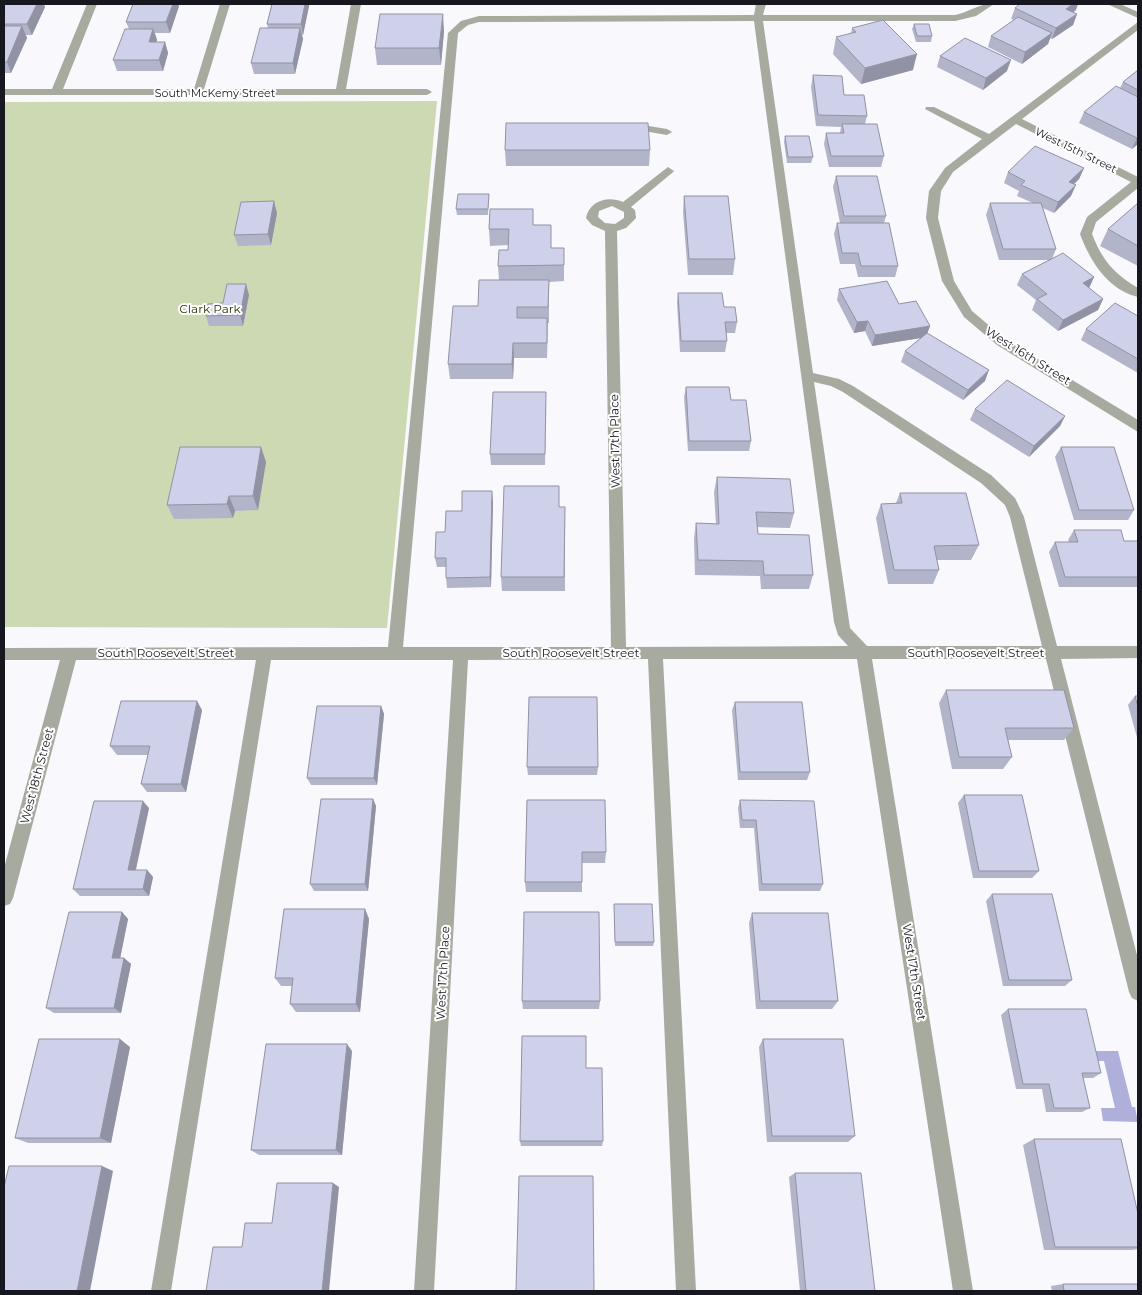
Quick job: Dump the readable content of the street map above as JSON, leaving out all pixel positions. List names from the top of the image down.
{
  "streets": {
    "street": [
      "South McKemy Street",
      "West 15th Street",
      "West 16th Street",
      "West 17th Place",
      "South Roosevelt Street",
      "West 18th Street",
      "West 17th Street"
    ]
  },
  "crossings": [
    ["West 15th Street", "West 16th Street"],
    ["West 17th Place", "South Roosevelt Street"],
    ["South Roosevelt Street", "West 18th Street"],
    ["South Roosevelt Street", "West 17th Street"]
  ],
  "parks": ["Clark Park"]
}
